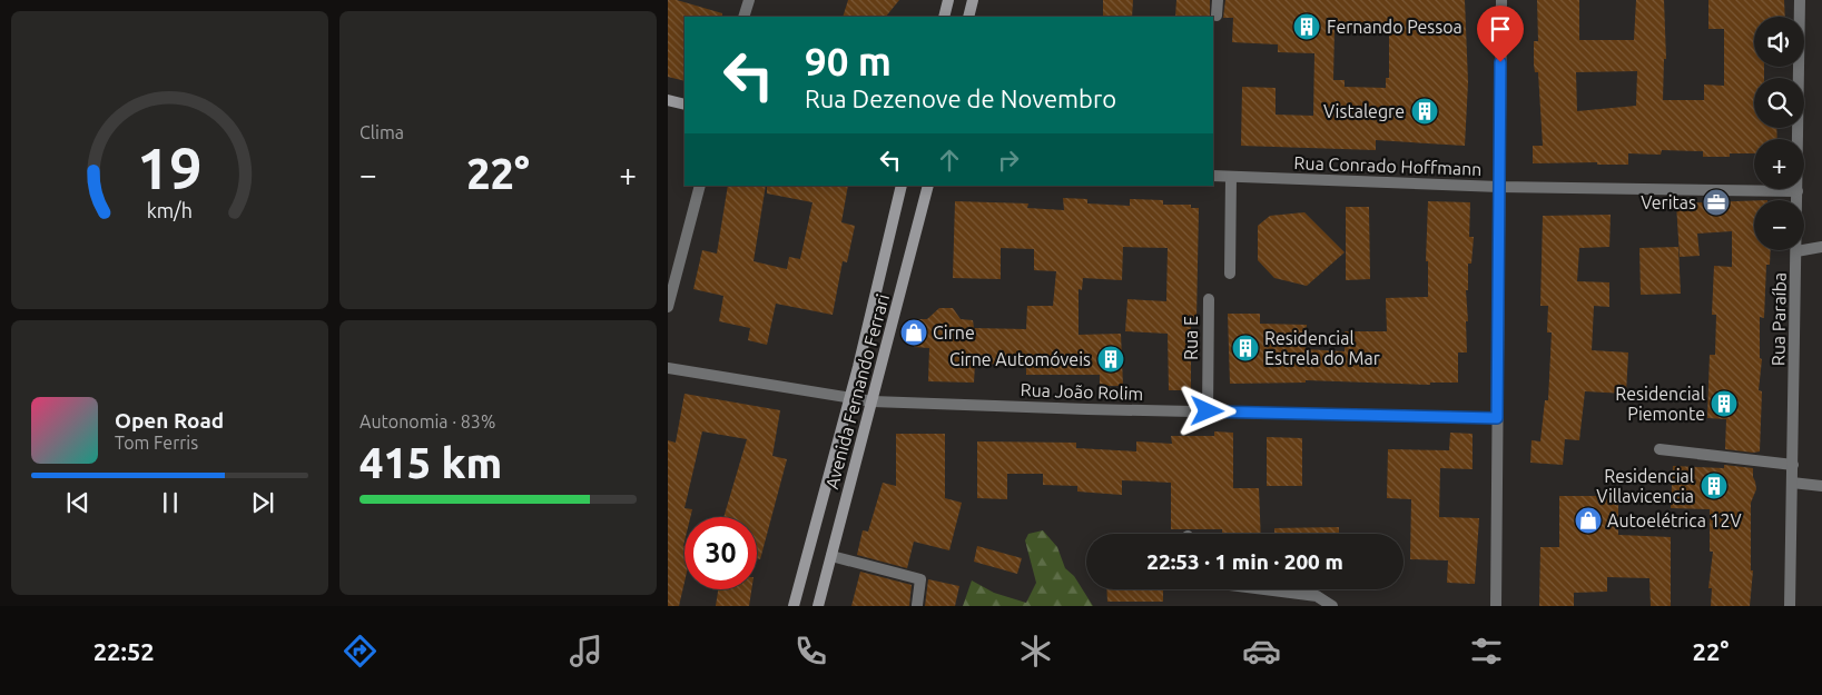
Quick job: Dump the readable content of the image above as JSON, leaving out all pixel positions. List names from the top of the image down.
{
  "streets": {
    "main road": ["Avenida Fernando Ferrari"],
    "street": [
      "Rua Conrado Hoffmann",
      "Rua Paraíba",
      "Rua E",
      "Rua João Rolim"
    ]
  },
  "crossings": [
    ["Rua Conrado Hoffmann", "Rua Paraíba"],
    ["Rua E", "Rua João Rolim"],
    ["Avenida Fernando Ferrari", "Rua João Rolim"]
  ],
  "places": {
    "building": [
      "Fernando Pessoa",
      "Vistalegre",
      "Residencial Estrela do Mar",
      "Cirne Automóveis",
      "Residencial Piemonte",
      "Residencial Villavicencia"
    ],
    "office": ["Veritas"],
    "shop": ["Cirne", "Autoelétrica 12V"]
  },
  "page": {
    "tile": [
      "Clima",
      ["Autonomia · 83%", "415 km"]
    ],
    "map_buttons": ["+", "−"],
    "turn": ["90 m", "Rua Dezenove de Novembro"],
    "heat": ["−", "22°", "+"],
    "song": ["Open Road", "Tom Ferris"],
    "limit": "30",
    "trip": "22:53 · 1 min · 200 m",
    "tabs": ["22:52", "22°"],
    "gauge": ["19", "km/h"]
  }
}
